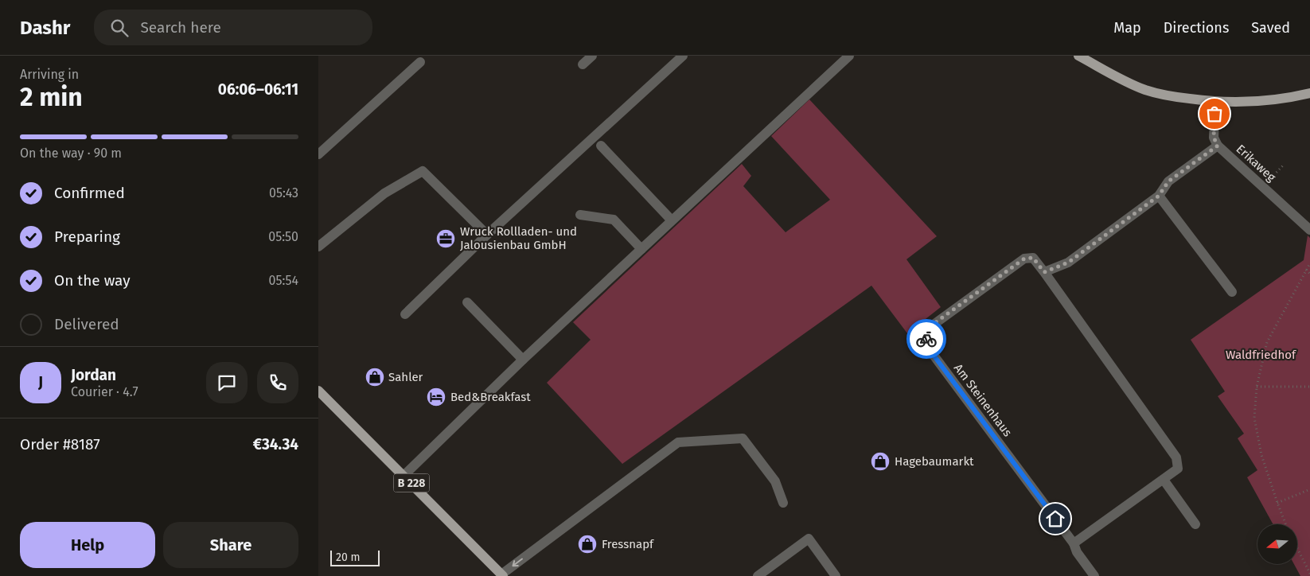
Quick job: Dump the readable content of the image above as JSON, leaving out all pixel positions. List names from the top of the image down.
{
  "streets": {
    "main road": ["B 228"],
    "street": ["Erikaweg", "Am Steinenhaus"]
  },
  "parks": ["Waldfriedhof"],
  "places": {
    "office": ["Wruck Rollladen- und Jalousienbau GmbH"],
    "shop": ["Sahler", "Hagebaumarkt", "Fressnapf"],
    "hotel": ["Bed&Breakfast"]
  },
  "scale_bar": "20 m",
  "north": "left",
  "page": {
    "header": "Dashr",
    "search": "Search here",
    "nav": ["Map", "Directions", "Saved"],
    "heading": ["2 min", "Arriving in", "06:06–06:11"],
    "panel": [
      "Jordan",
      "Courier · 4.7",
      "Order #8187",
      "€34.34"
    ],
    "bar": "On the way · 90 m",
    "list": [
      ["Confirmed", "05:43"],
      ["Preparing", "05:50"],
      ["On the way", "05:54"],
      "Delivered"
    ],
    "round": "J",
    "buttons": ["Help", "Share"],
    "scale": "20 m"
  }
}
